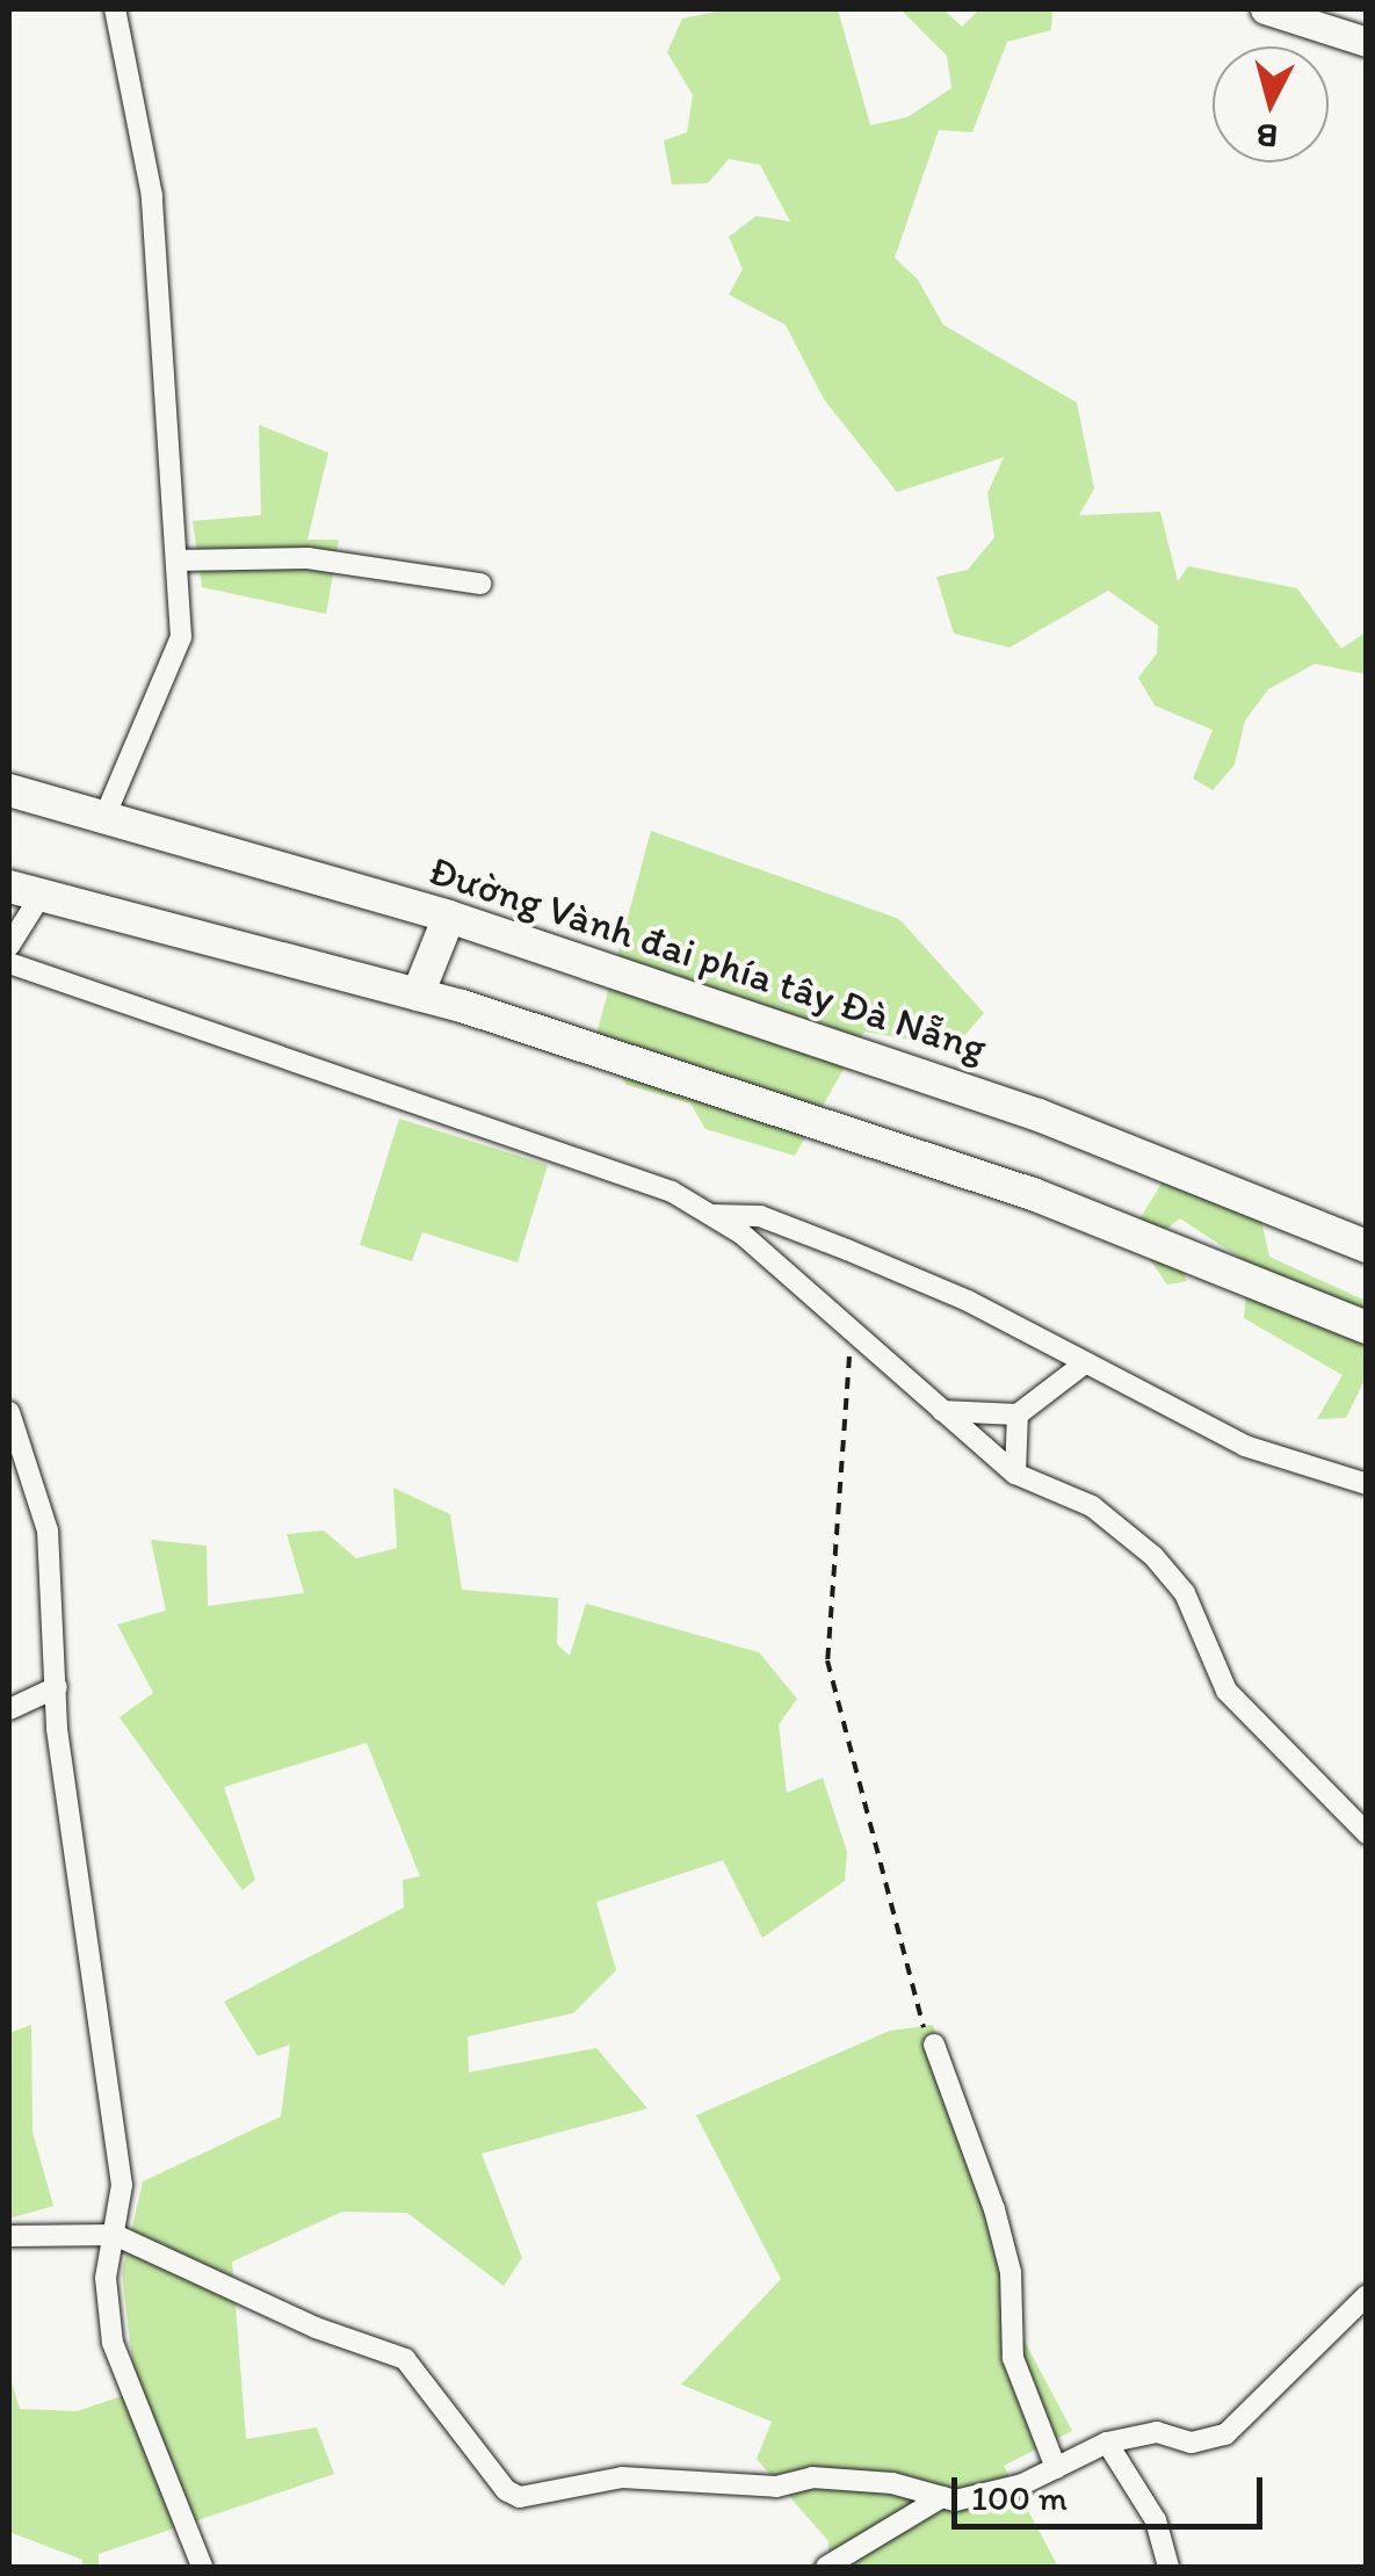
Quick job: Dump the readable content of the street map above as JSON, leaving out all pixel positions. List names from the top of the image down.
{
  "streets": {
    "main road": ["Đường Vành đai phía tây Đà Nẵng"]
  },
  "scale_bar": "100 m",
  "north": "bottom"
}
